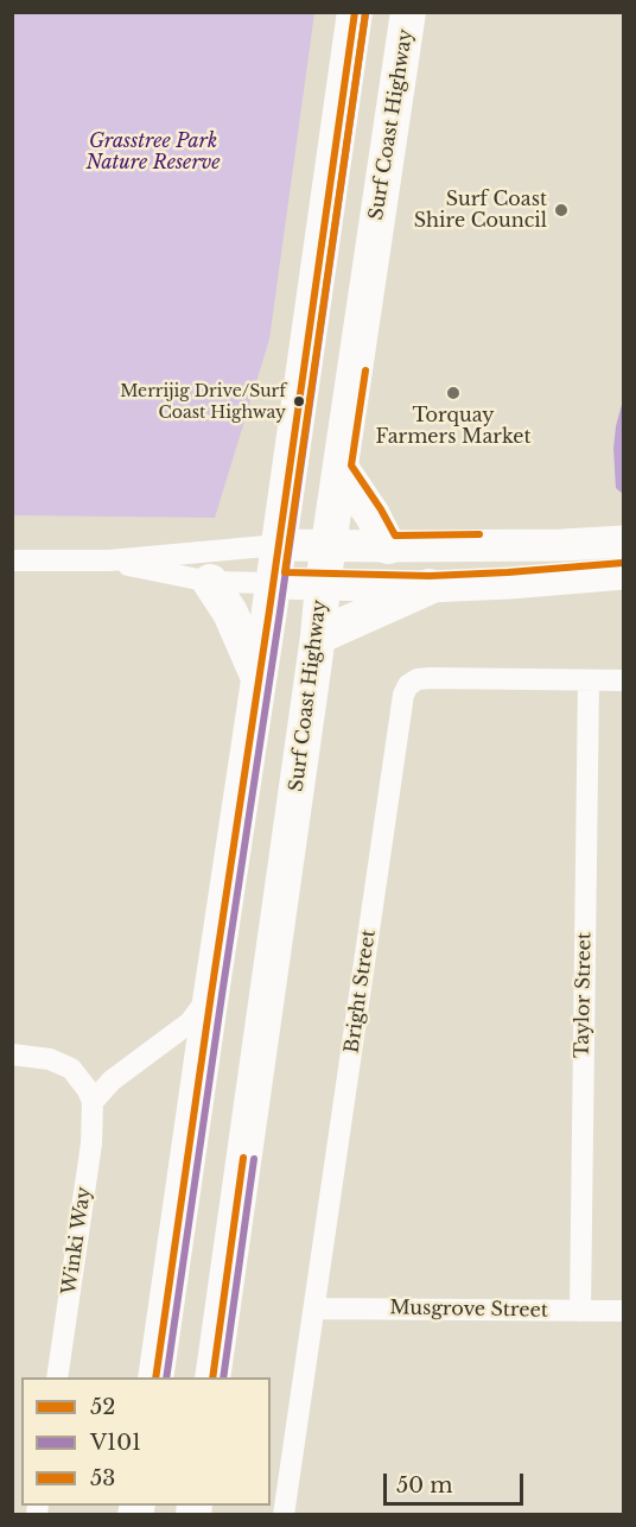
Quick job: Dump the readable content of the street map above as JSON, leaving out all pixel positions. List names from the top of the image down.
{
  "streets": {
    "main road": ["Surf Coast Highway"],
    "street": [
      "Bright Street",
      "Taylor Street",
      "Winki Way",
      "Musgrove Street"
    ]
  },
  "crossings": [
    ["Bright Street", "Taylor Street"],
    ["Bright Street", "Musgrove Street"],
    ["Taylor Street", "Musgrove Street"]
  ],
  "parks": ["Grasstree Park Nature Reserve"],
  "places": ["Surf Coast Shire Council", "Torquay Farmers Market", "Merrijig Drive/Surf Coast Highway"],
  "lines": ["transit line 52", "transit line V101", "transit line 53"],
  "legend": ["52", "V101", "53"],
  "scale_bar": "50 m"
}
